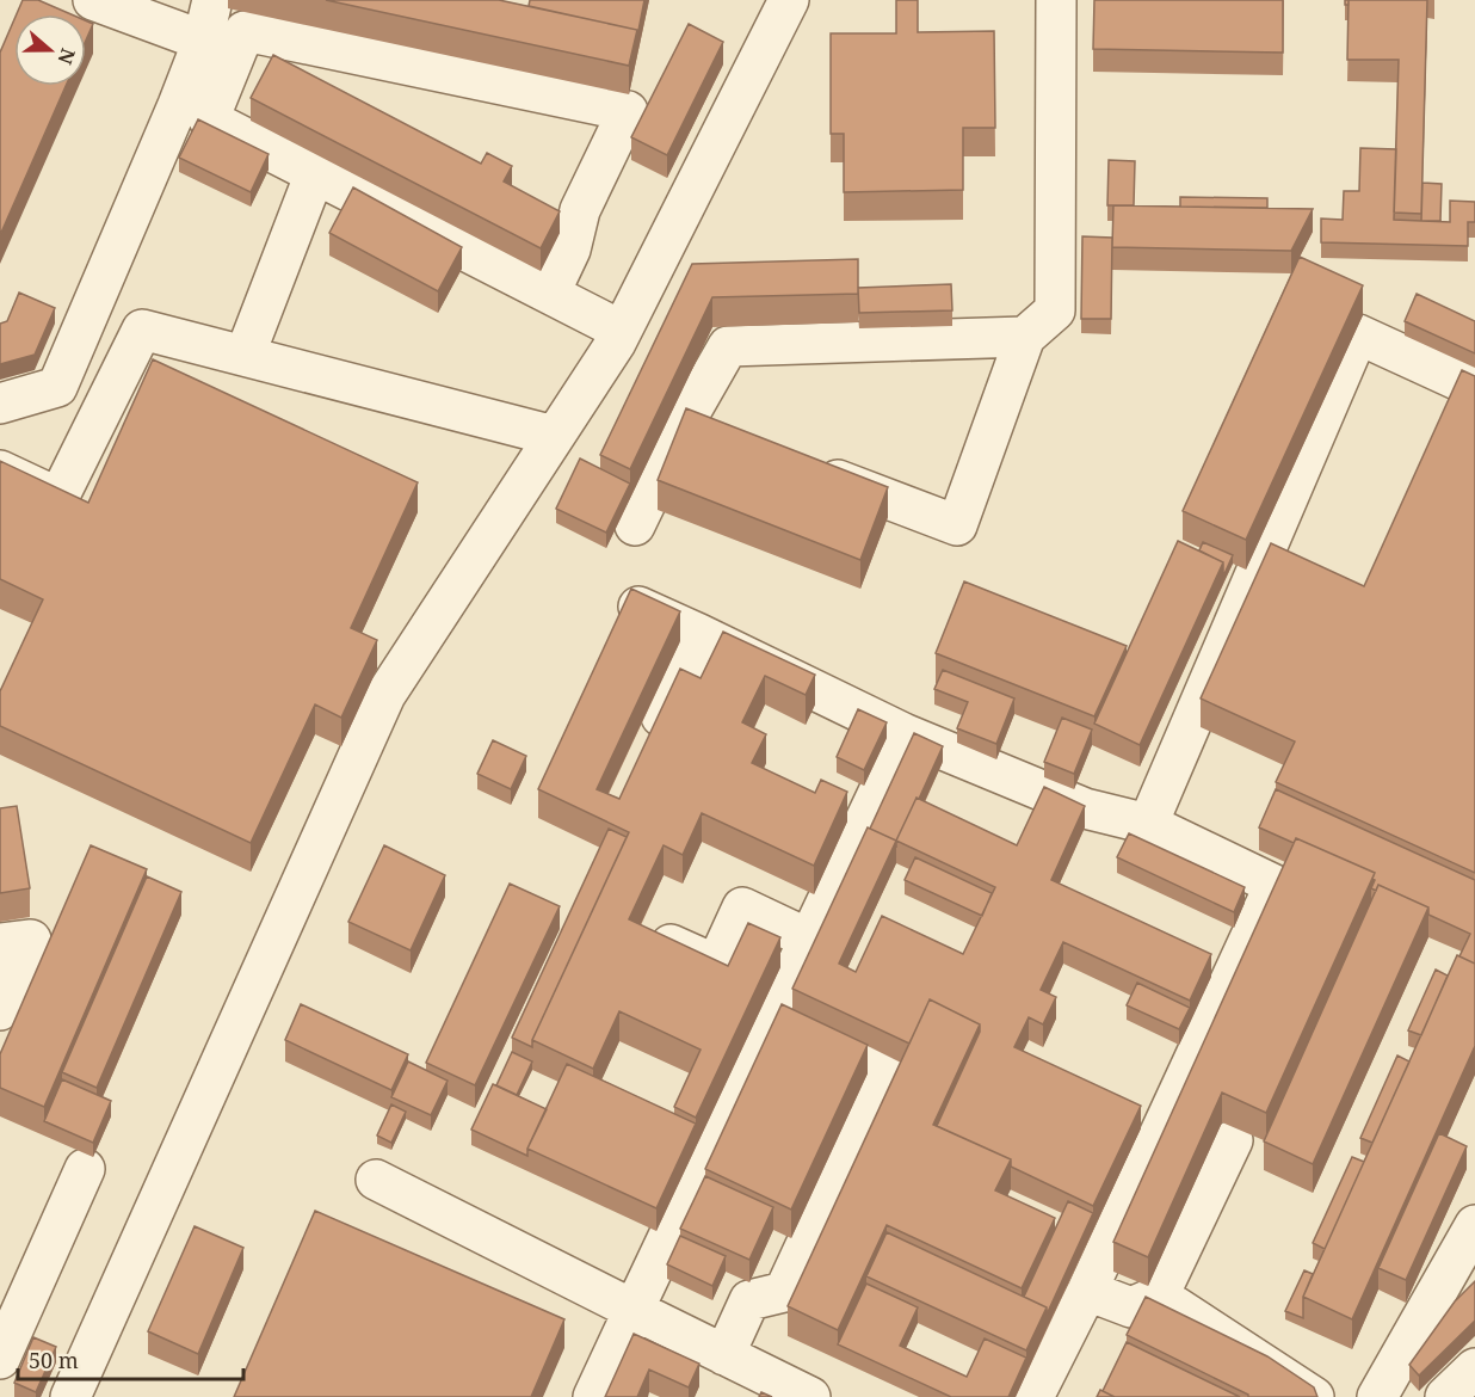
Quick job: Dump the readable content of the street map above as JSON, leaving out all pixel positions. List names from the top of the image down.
{
  "scale_bar": "50 m",
  "north": "right"
}
